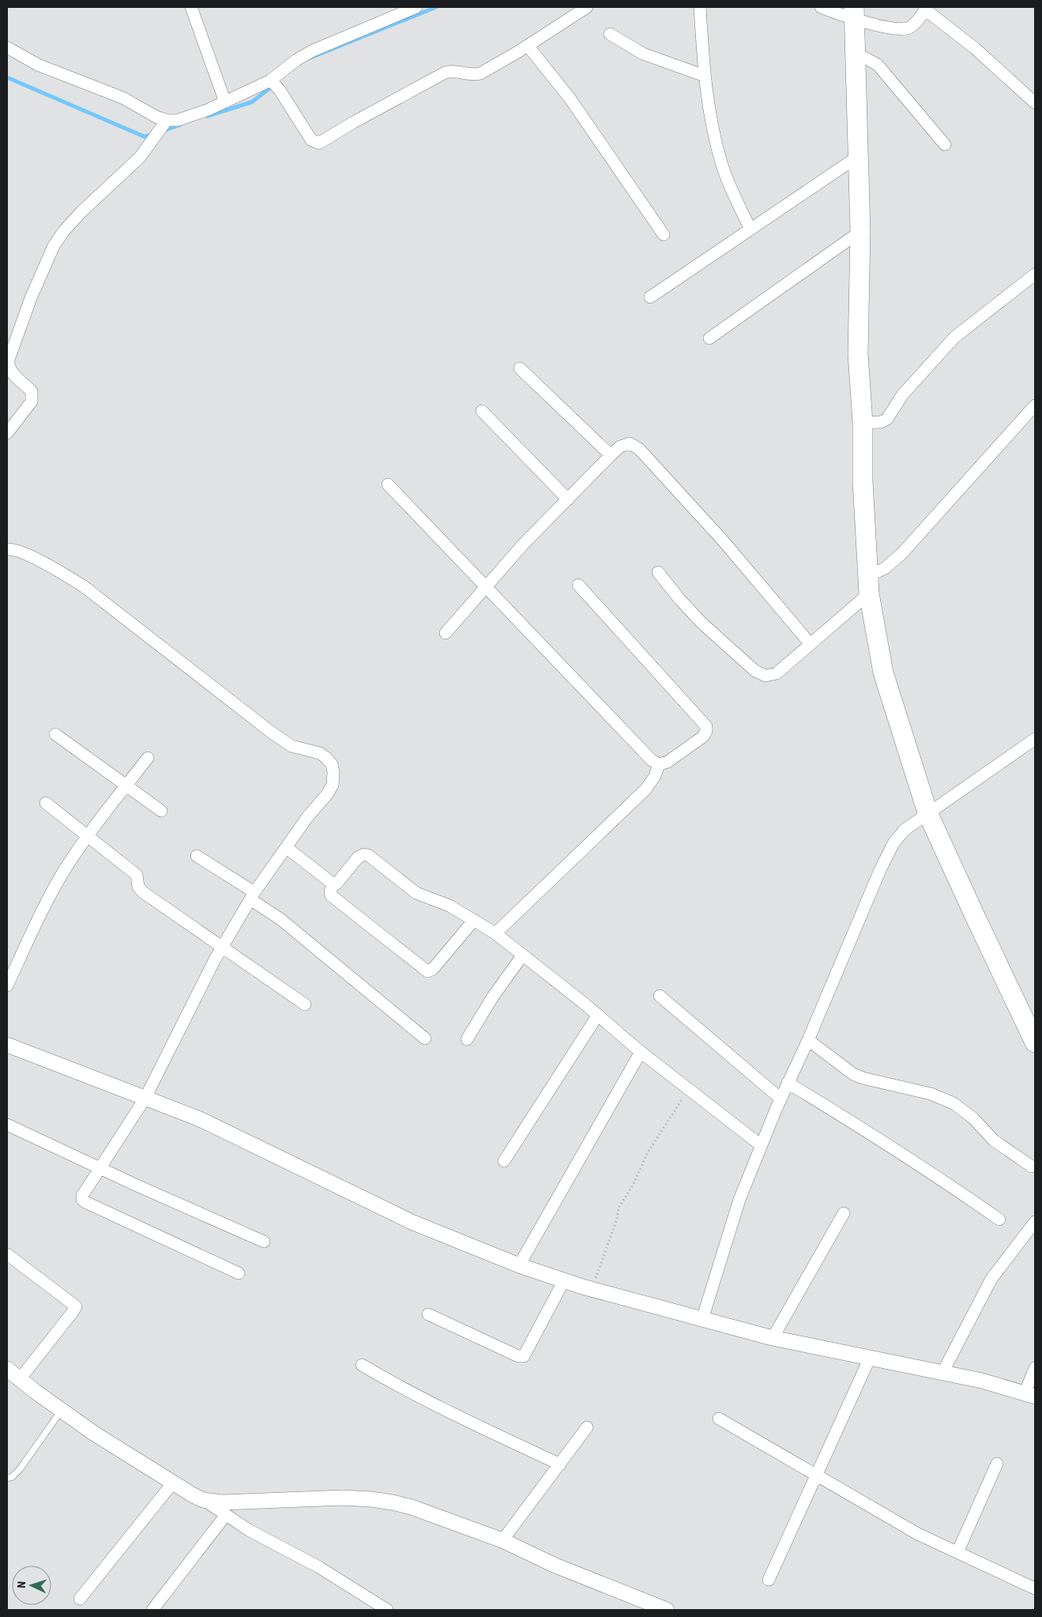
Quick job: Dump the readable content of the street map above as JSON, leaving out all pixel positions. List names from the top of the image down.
{
  "north": "left"
}
